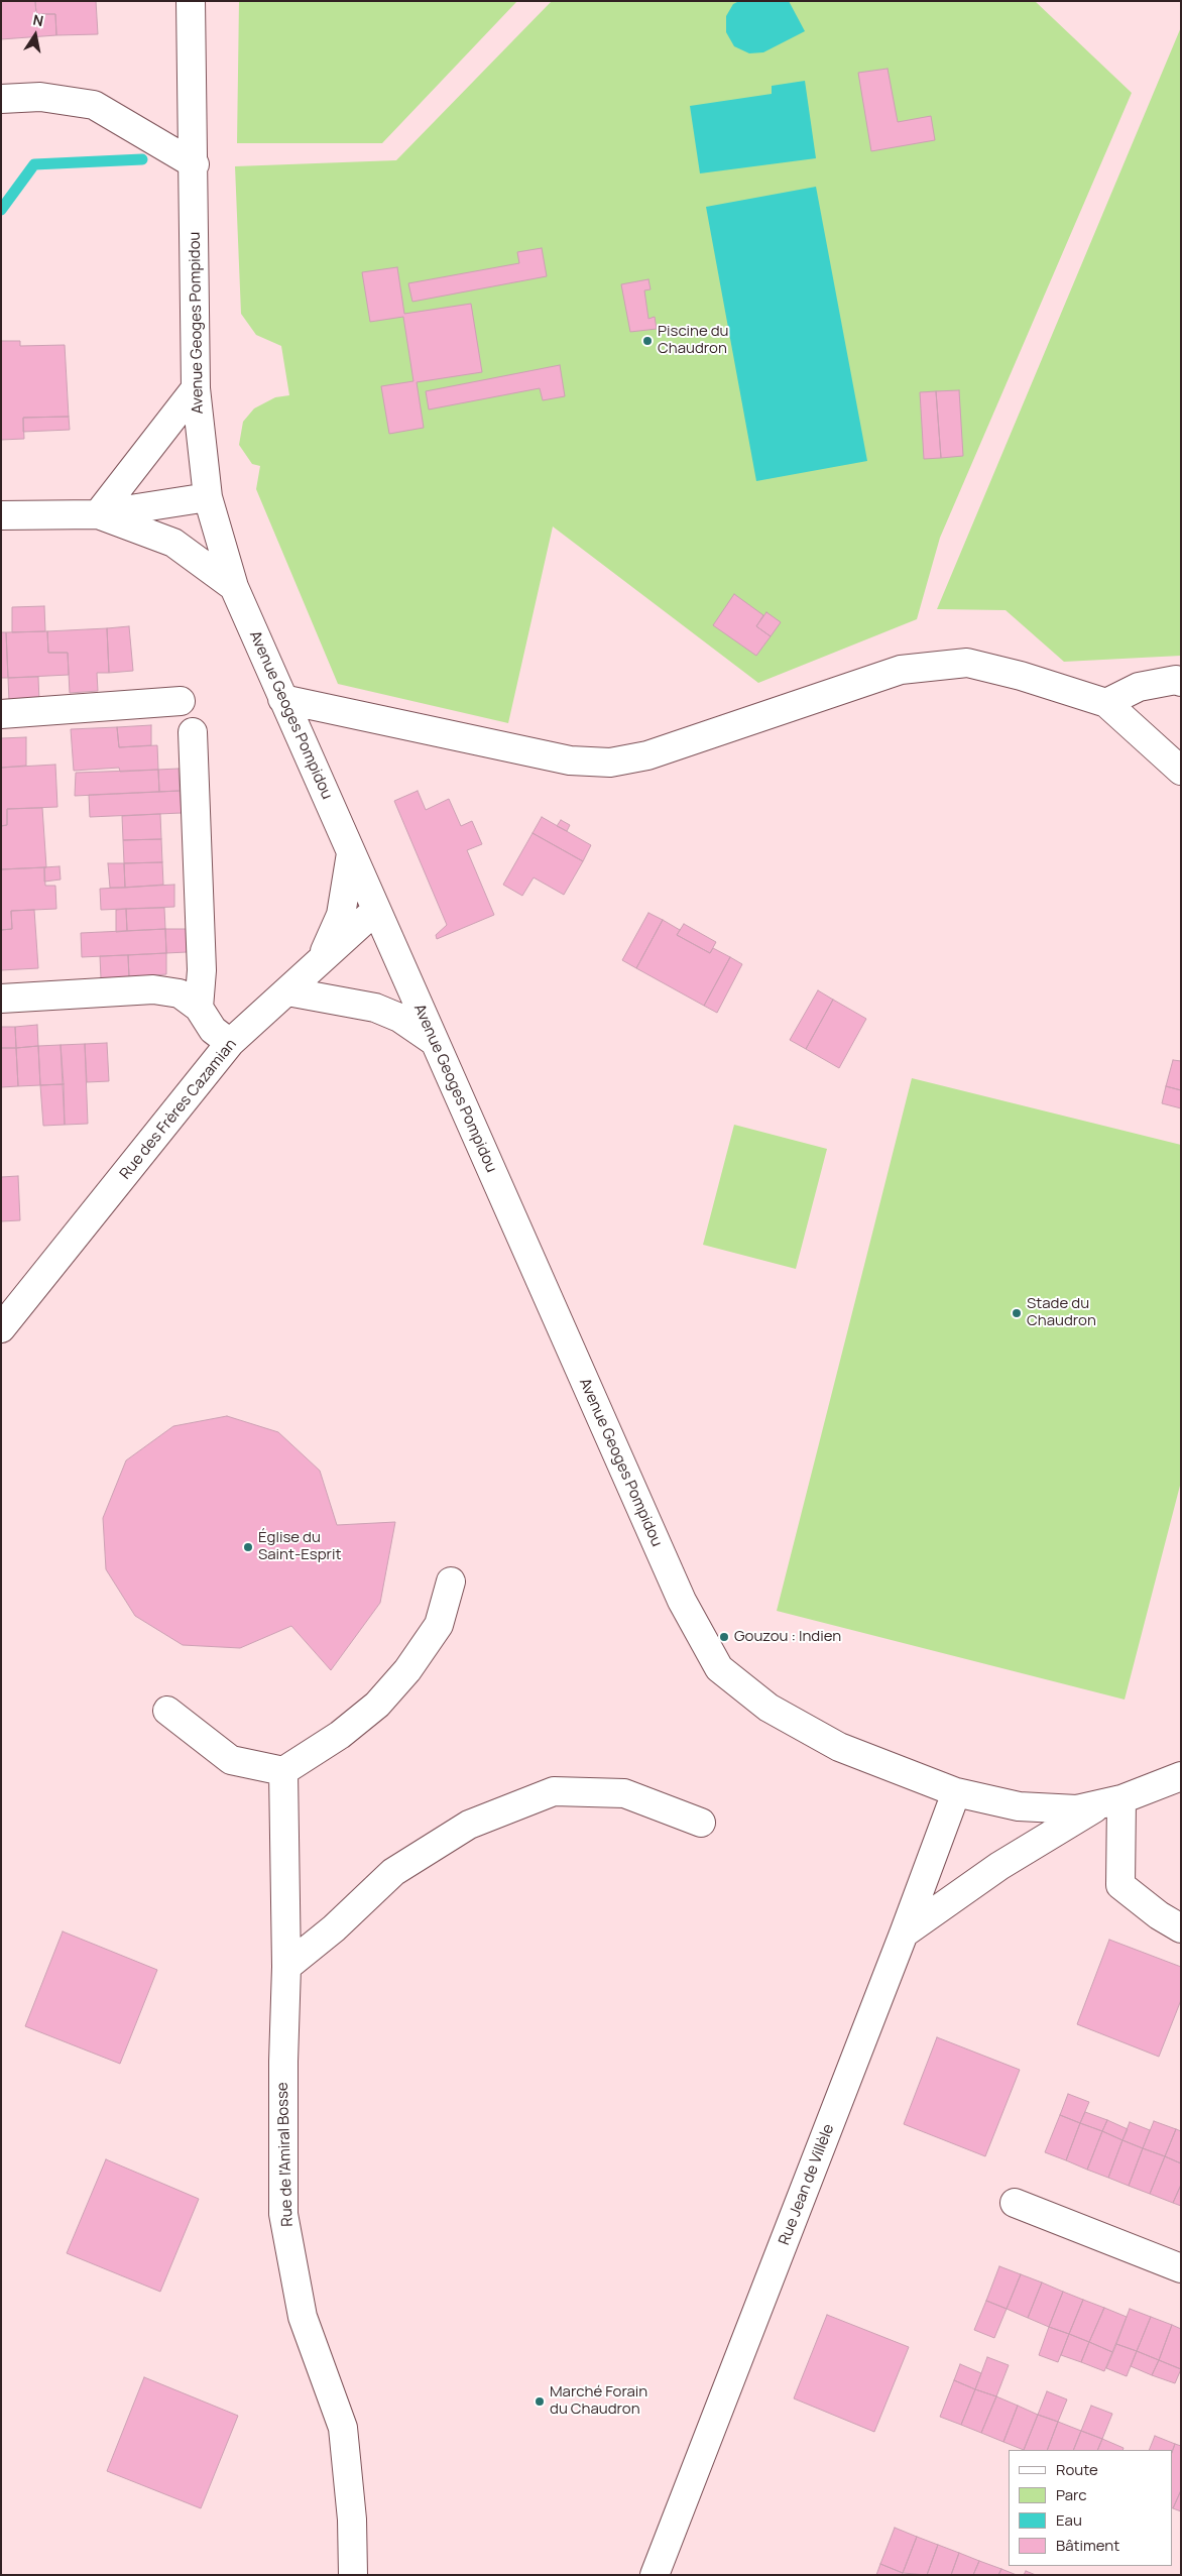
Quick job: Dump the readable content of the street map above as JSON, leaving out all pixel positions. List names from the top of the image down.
{
  "streets": {
    "street": [
      "Avenue Geoges Pompidou",
      "Rue des Frères Cazamian",
      "Rue de l'Amiral Bosse",
      "Rue Jean de Villèle"
    ]
  },
  "crossings": [
    ["Avenue Geoges Pompidou", "Rue des Frères Cazamian"],
    ["Avenue Geoges Pompidou", "Rue Jean de Villèle"]
  ],
  "places": [
    "Piscine du Chaudron",
    "Stade du Chaudron",
    "Église du Saint-Esprit",
    "Gouzou : Indien",
    "Marché Forain du Chaudron"
  ],
  "legend": [
    "Route",
    "Parc",
    "Eau",
    "Bâtiment"
  ],
  "north": "top"
}
